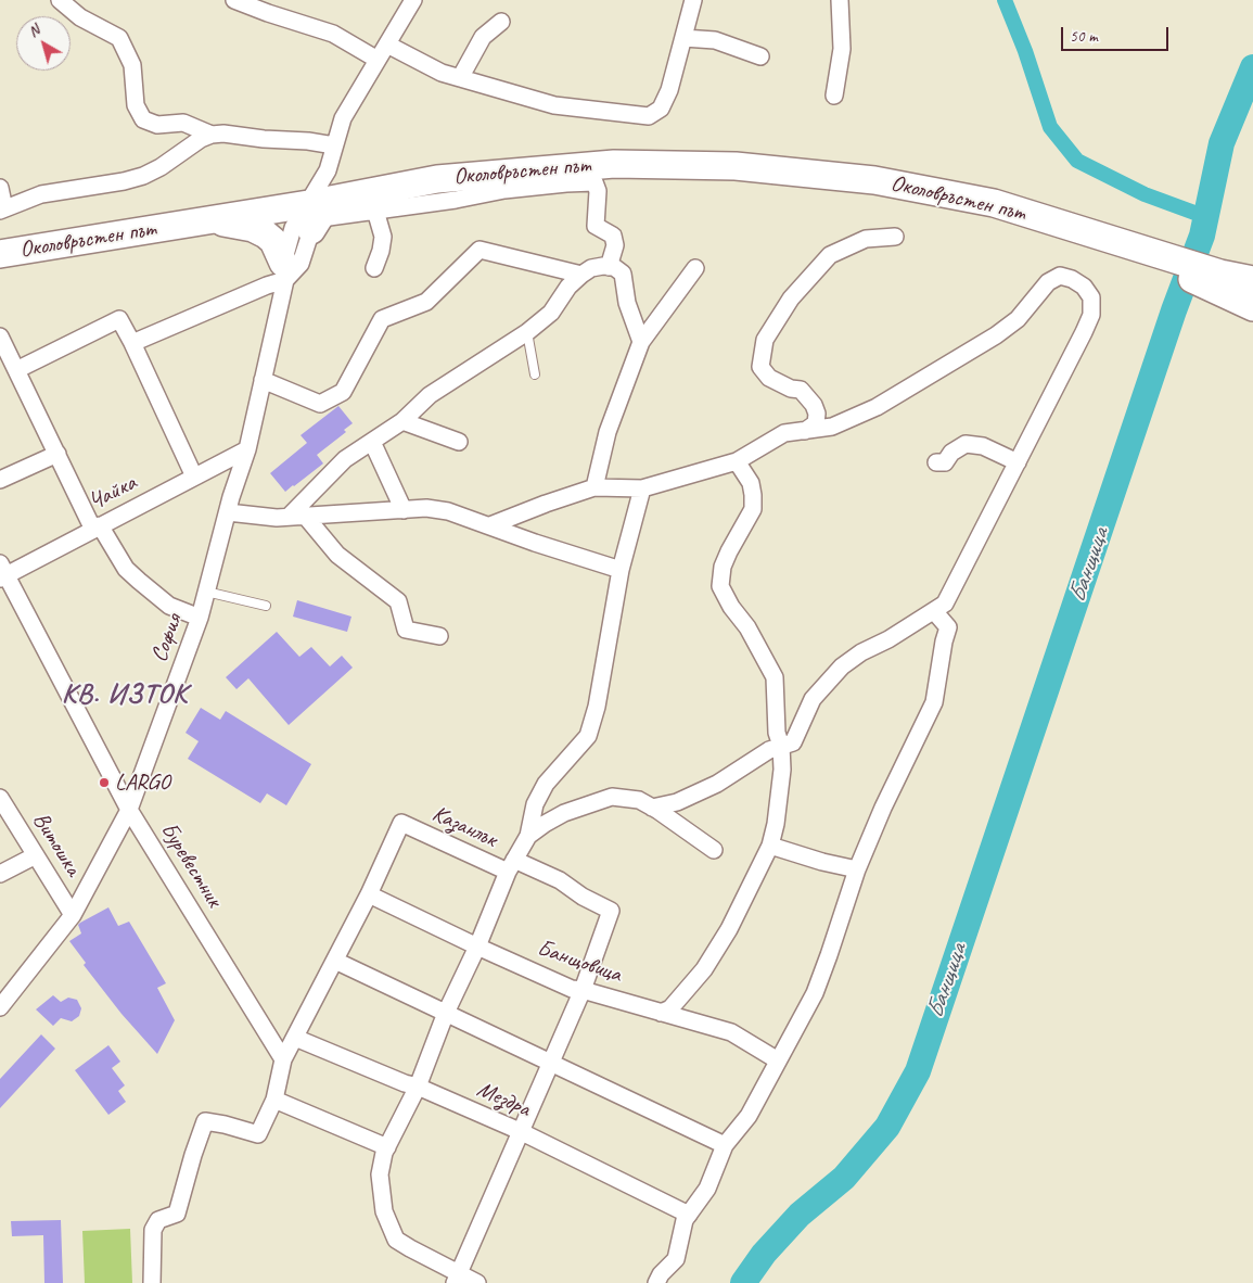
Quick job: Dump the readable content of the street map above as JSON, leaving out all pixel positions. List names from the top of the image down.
{
  "streets": {
    "main road": ["Околовръстен път"],
    "street": [
      "Чайка",
      "София",
      "Казанлък",
      "Витошка",
      "Буревестник",
      "Банщовица",
      "Мездра"
    ]
  },
  "crossings": [
    ["Околовръстен път", "София"],
    ["Чайка", "София"],
    ["Чайка", "Буревестник"],
    ["София", "Витошка"],
    ["София", "Буревестник"],
    ["Казанлък", "Банщовица"]
  ],
  "districts": ["КВ. ИЗТОК"],
  "water": ["Банщица"],
  "places": ["LARGO"],
  "scale_bar": "50 m",
  "north": "top left"
}
